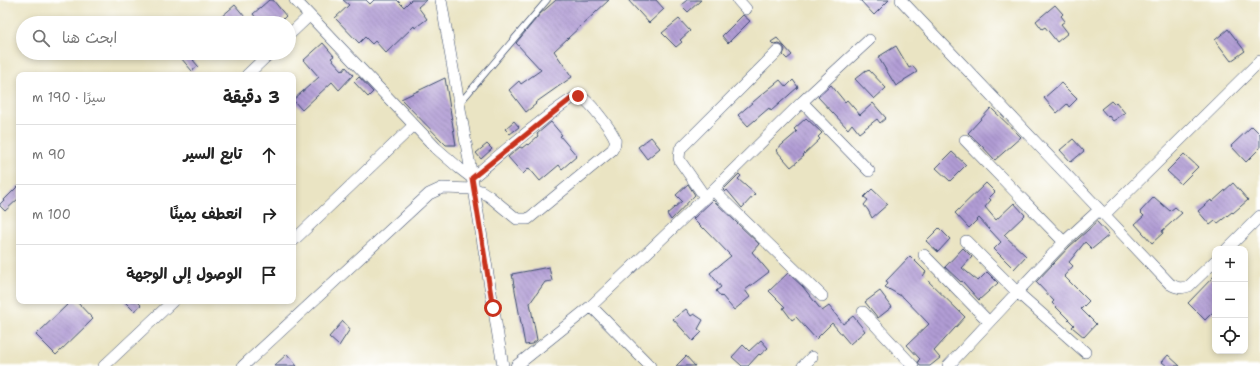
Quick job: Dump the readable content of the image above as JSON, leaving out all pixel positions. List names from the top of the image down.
{
  "page": {
    "search": "ابحث هنا",
    "heading": ["3 دقيقة", "سيرًا · 190 m"],
    "list": [
      ["تابع السير", "90 m"],
      ["انعطف يمينًا", "100 m"],
      "الوصول إلى الوجهة"
    ],
    "map_buttons": ["+", "−"]
  }
}
